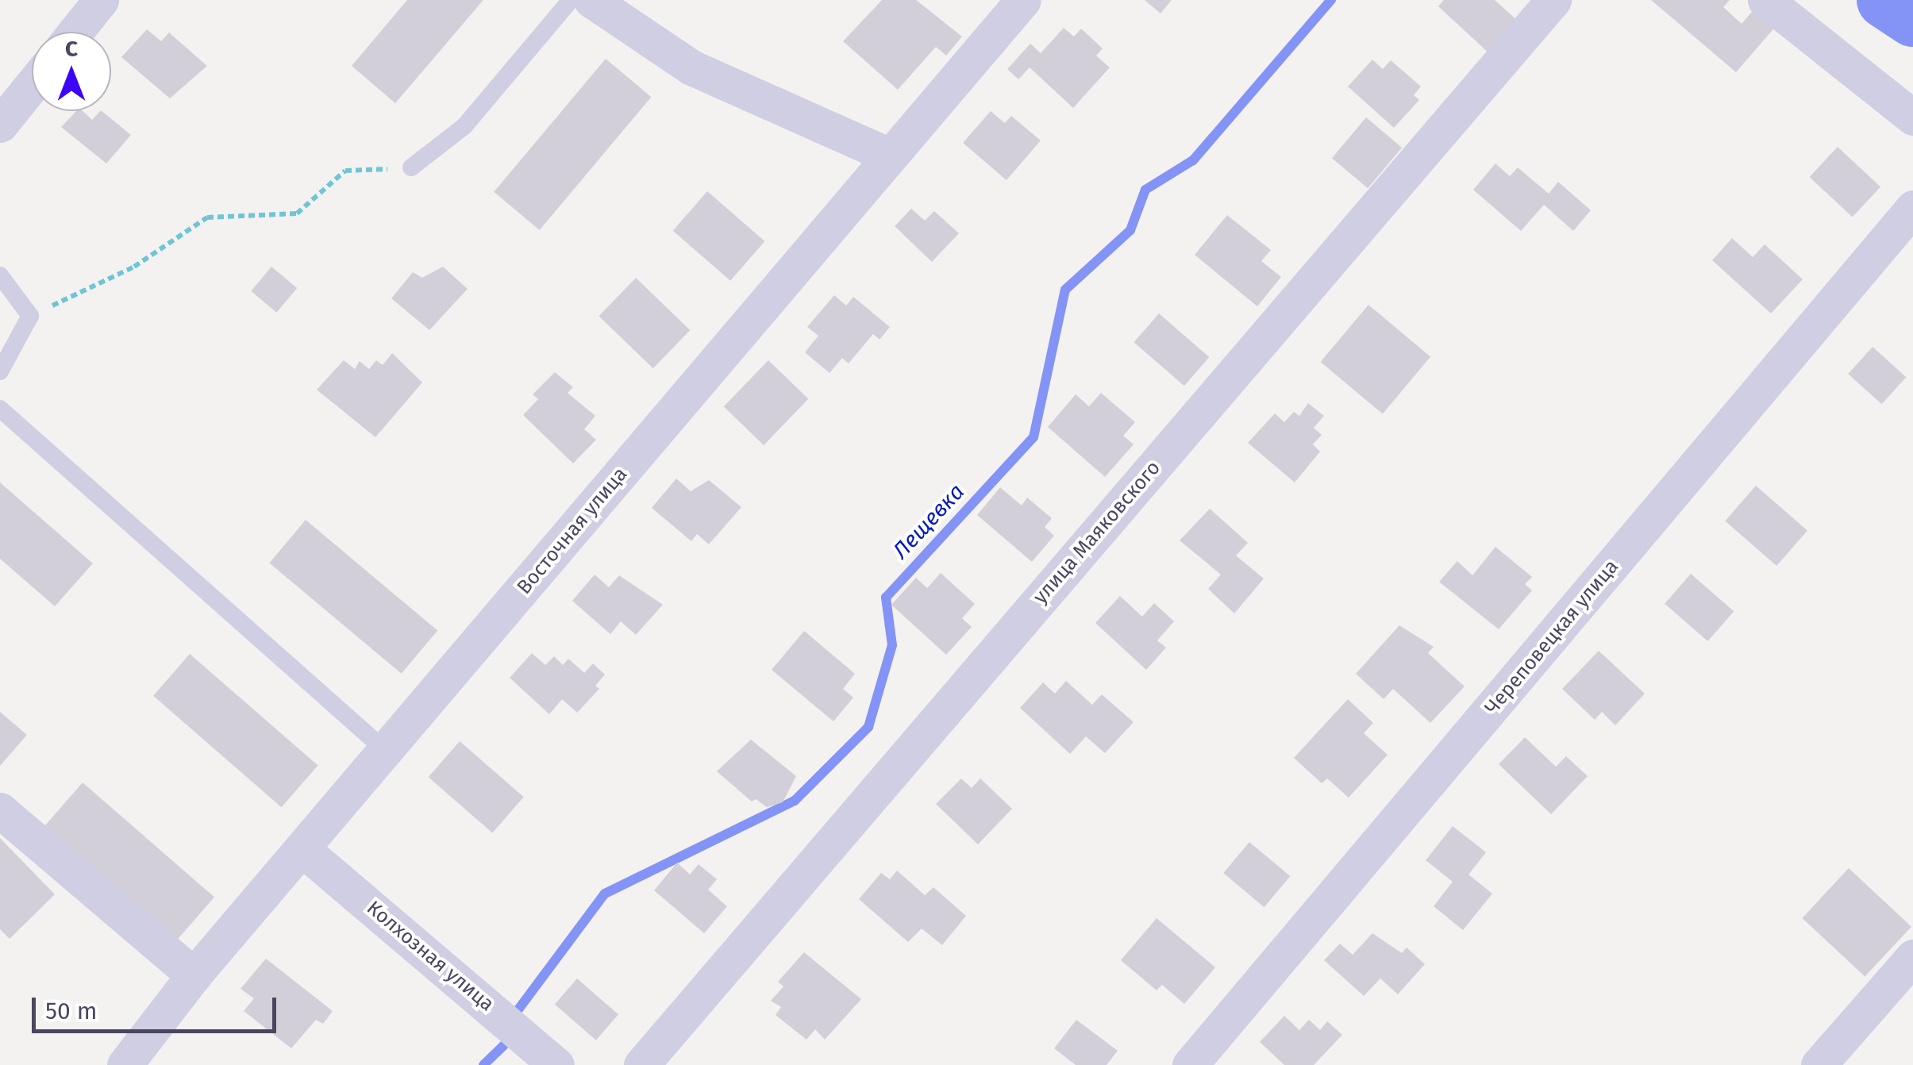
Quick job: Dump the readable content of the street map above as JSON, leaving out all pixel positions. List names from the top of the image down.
{
  "streets": {
    "street": [
      "Восточная улица",
      "улица Маяковского",
      "Череповецкая улица",
      "Колхозная улица"
    ]
  },
  "crossings": [
    ["Восточная улица", "Колхозная улица"]
  ],
  "water": ["Лещевка"],
  "scale_bar": "50 m",
  "north": "top"
}
